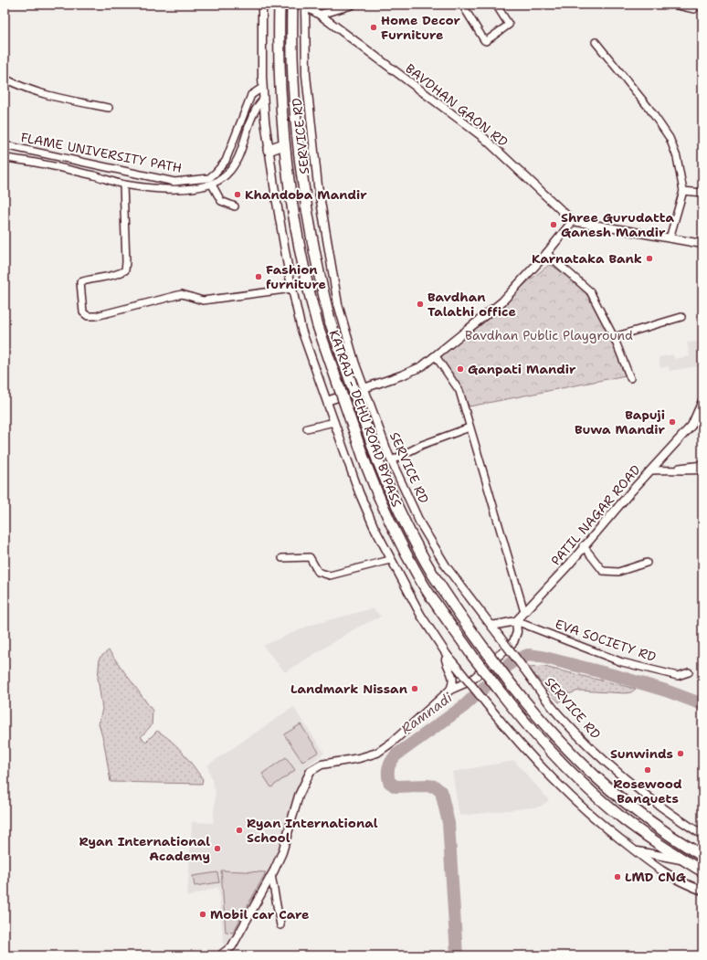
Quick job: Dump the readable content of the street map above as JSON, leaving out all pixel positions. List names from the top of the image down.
{
  "streets": {
    "highway": ["KATRAJ - DEHU ROAD BYPASS"],
    "street": [
      "BAVDHAN GAON RD",
      "SERVICE RD",
      "FLAME UNIVERSITY PATH",
      "PATIL NAGAR ROAD",
      "EVA SOCIETY RD"
    ]
  },
  "crossings": [
    ["BAVDHAN GAON RD", "SERVICE RD"],
    ["PATIL NAGAR ROAD", "EVA SOCIETY RD"]
  ],
  "water": ["Ramnadi"],
  "parks": ["Bavdhan Public Playground"],
  "places": [
    "Home Decor Furniture",
    "Khandoba Mandir",
    "Shree Gurudatta Ganesh Mandir",
    "Karnataka Bank",
    "Fashion furniture",
    "Bavdhan Talathi office",
    "Ganpati Mandir",
    "Bapuji Buwa Mandir",
    "Landmark Nissan",
    "Sunwinds",
    "Rosewood Banquets",
    "Ryan International School",
    "Ryan International Academy",
    "LMD CNG",
    "Mobil car Care"
  ]
}
